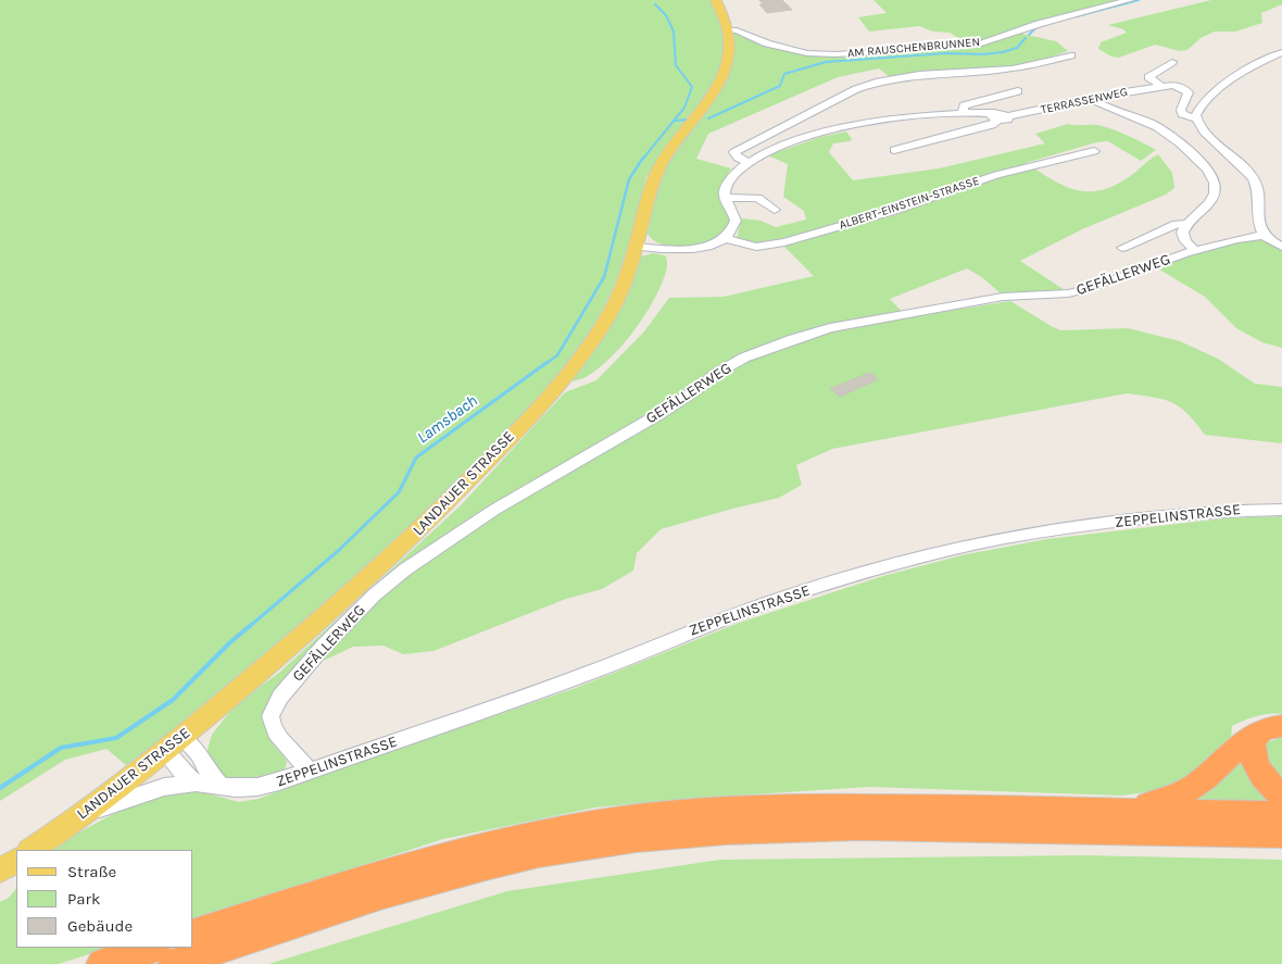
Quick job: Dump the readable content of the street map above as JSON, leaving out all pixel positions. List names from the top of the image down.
{
  "streets": {
    "main road": ["LANDAUER STRASSE"],
    "street": [
      "AM RAUSCHENBRUNNEN",
      "TERRASSENWEG",
      "ALBERT-EINSTEIN-STRASSE",
      "GEFÄLLERWEG",
      "ZEPPELINSTRASSE"
    ]
  },
  "crossings": [
    ["AM RAUSCHENBRUNNEN", "LANDAUER STRASSE"],
    ["GEFÄLLERWEG", "ZEPPELINSTRASSE"],
    ["LANDAUER STRASSE", "ZEPPELINSTRASSE"]
  ],
  "water": ["Lamsbach"],
  "legend": ["Straße", "Park", "Gebäude"]
}
